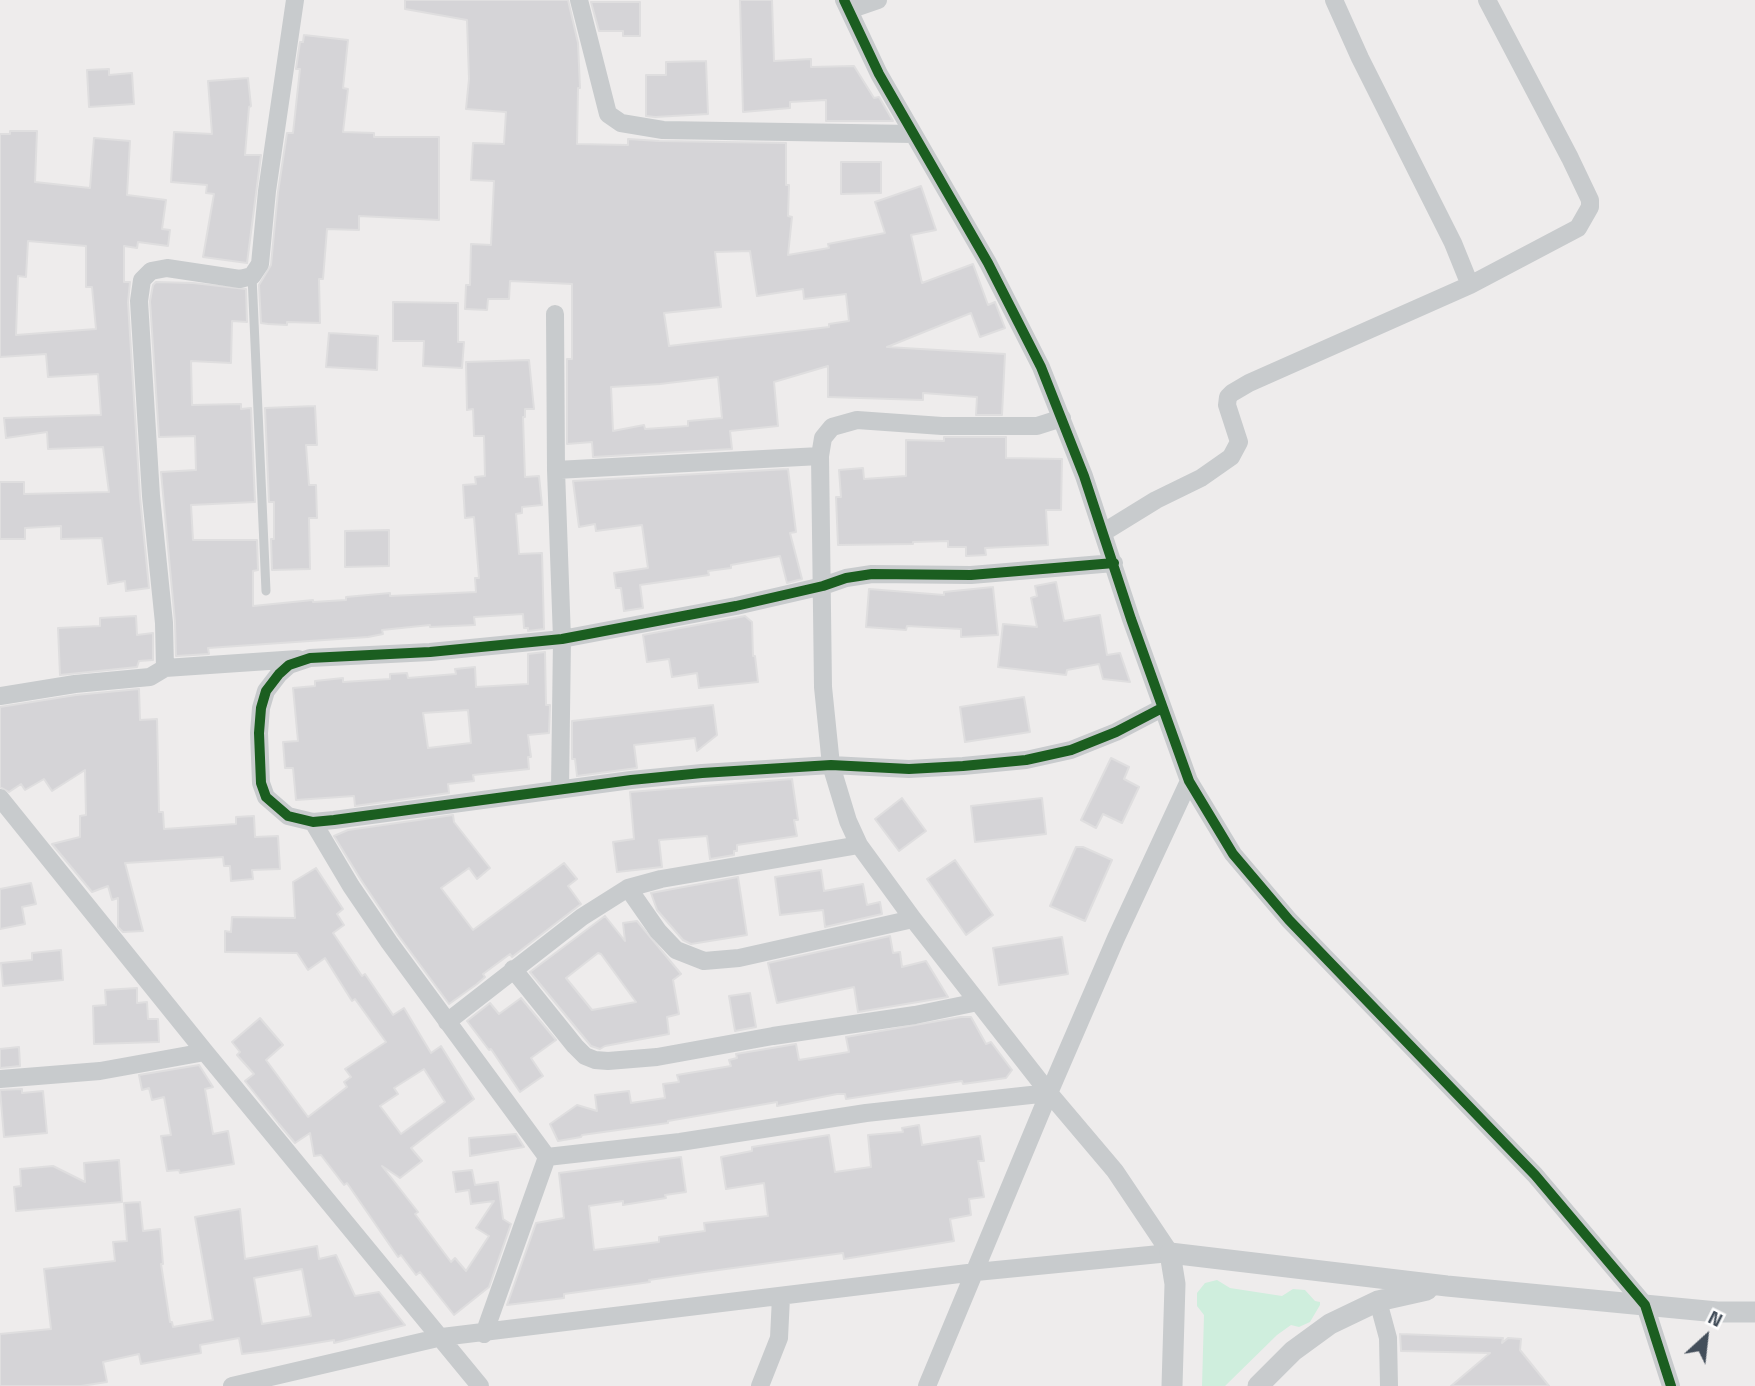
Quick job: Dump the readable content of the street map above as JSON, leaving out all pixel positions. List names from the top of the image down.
{
  "north": "top right"
}
